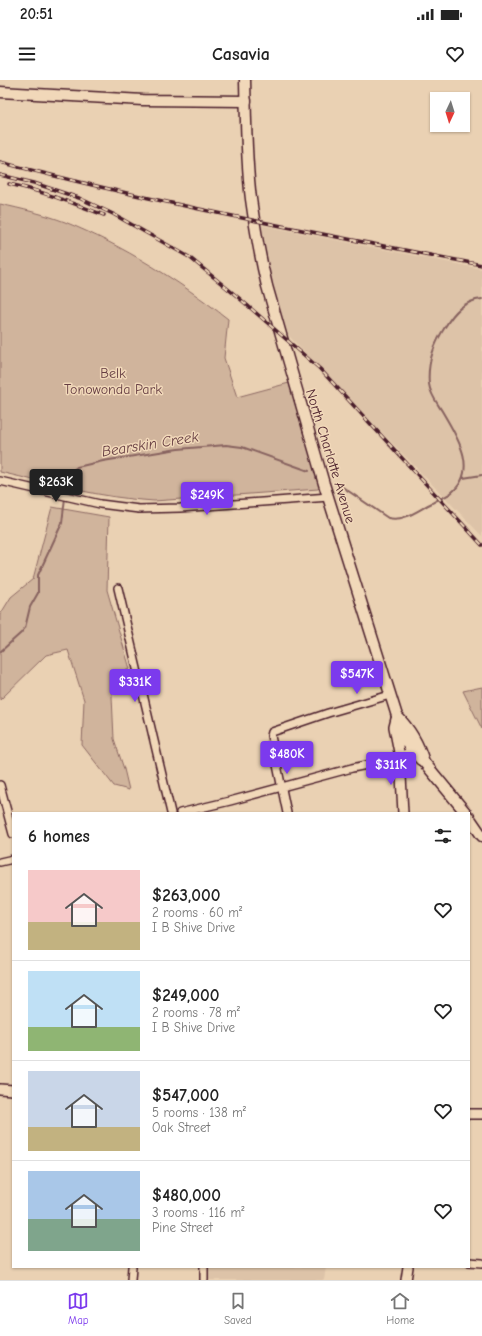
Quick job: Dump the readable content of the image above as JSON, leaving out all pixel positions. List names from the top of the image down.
{
  "streets": {
    "main road": ["North Charlotte Avenue"]
  },
  "water": ["Bearskin Creek"],
  "parks": ["Belk Tonowonda Park"],
  "north": "bottom",
  "page": {
    "status": "20:51",
    "header": "Casavia",
    "price": [
      "$263K",
      "$249K",
      "$547K",
      "$331K",
      "$480K",
      "$311K"
    ],
    "heading": "6 homes",
    "list": [
      {
        "name": "$263,000",
        "note": "2 rooms · 60 m² · I B Shive Drive"
      },
      {
        "name": "$249,000",
        "note": "2 rooms · 78 m² · I B Shive Drive"
      },
      {
        "name": "$547,000",
        "note": "5 rooms · 138 m² · Oak Street"
      },
      {
        "name": "$480,000",
        "note": "3 rooms · 116 m² · Pine Street"
      }
    ],
    "tabs": ["Map", "Saved", "Home"]
  }
}
